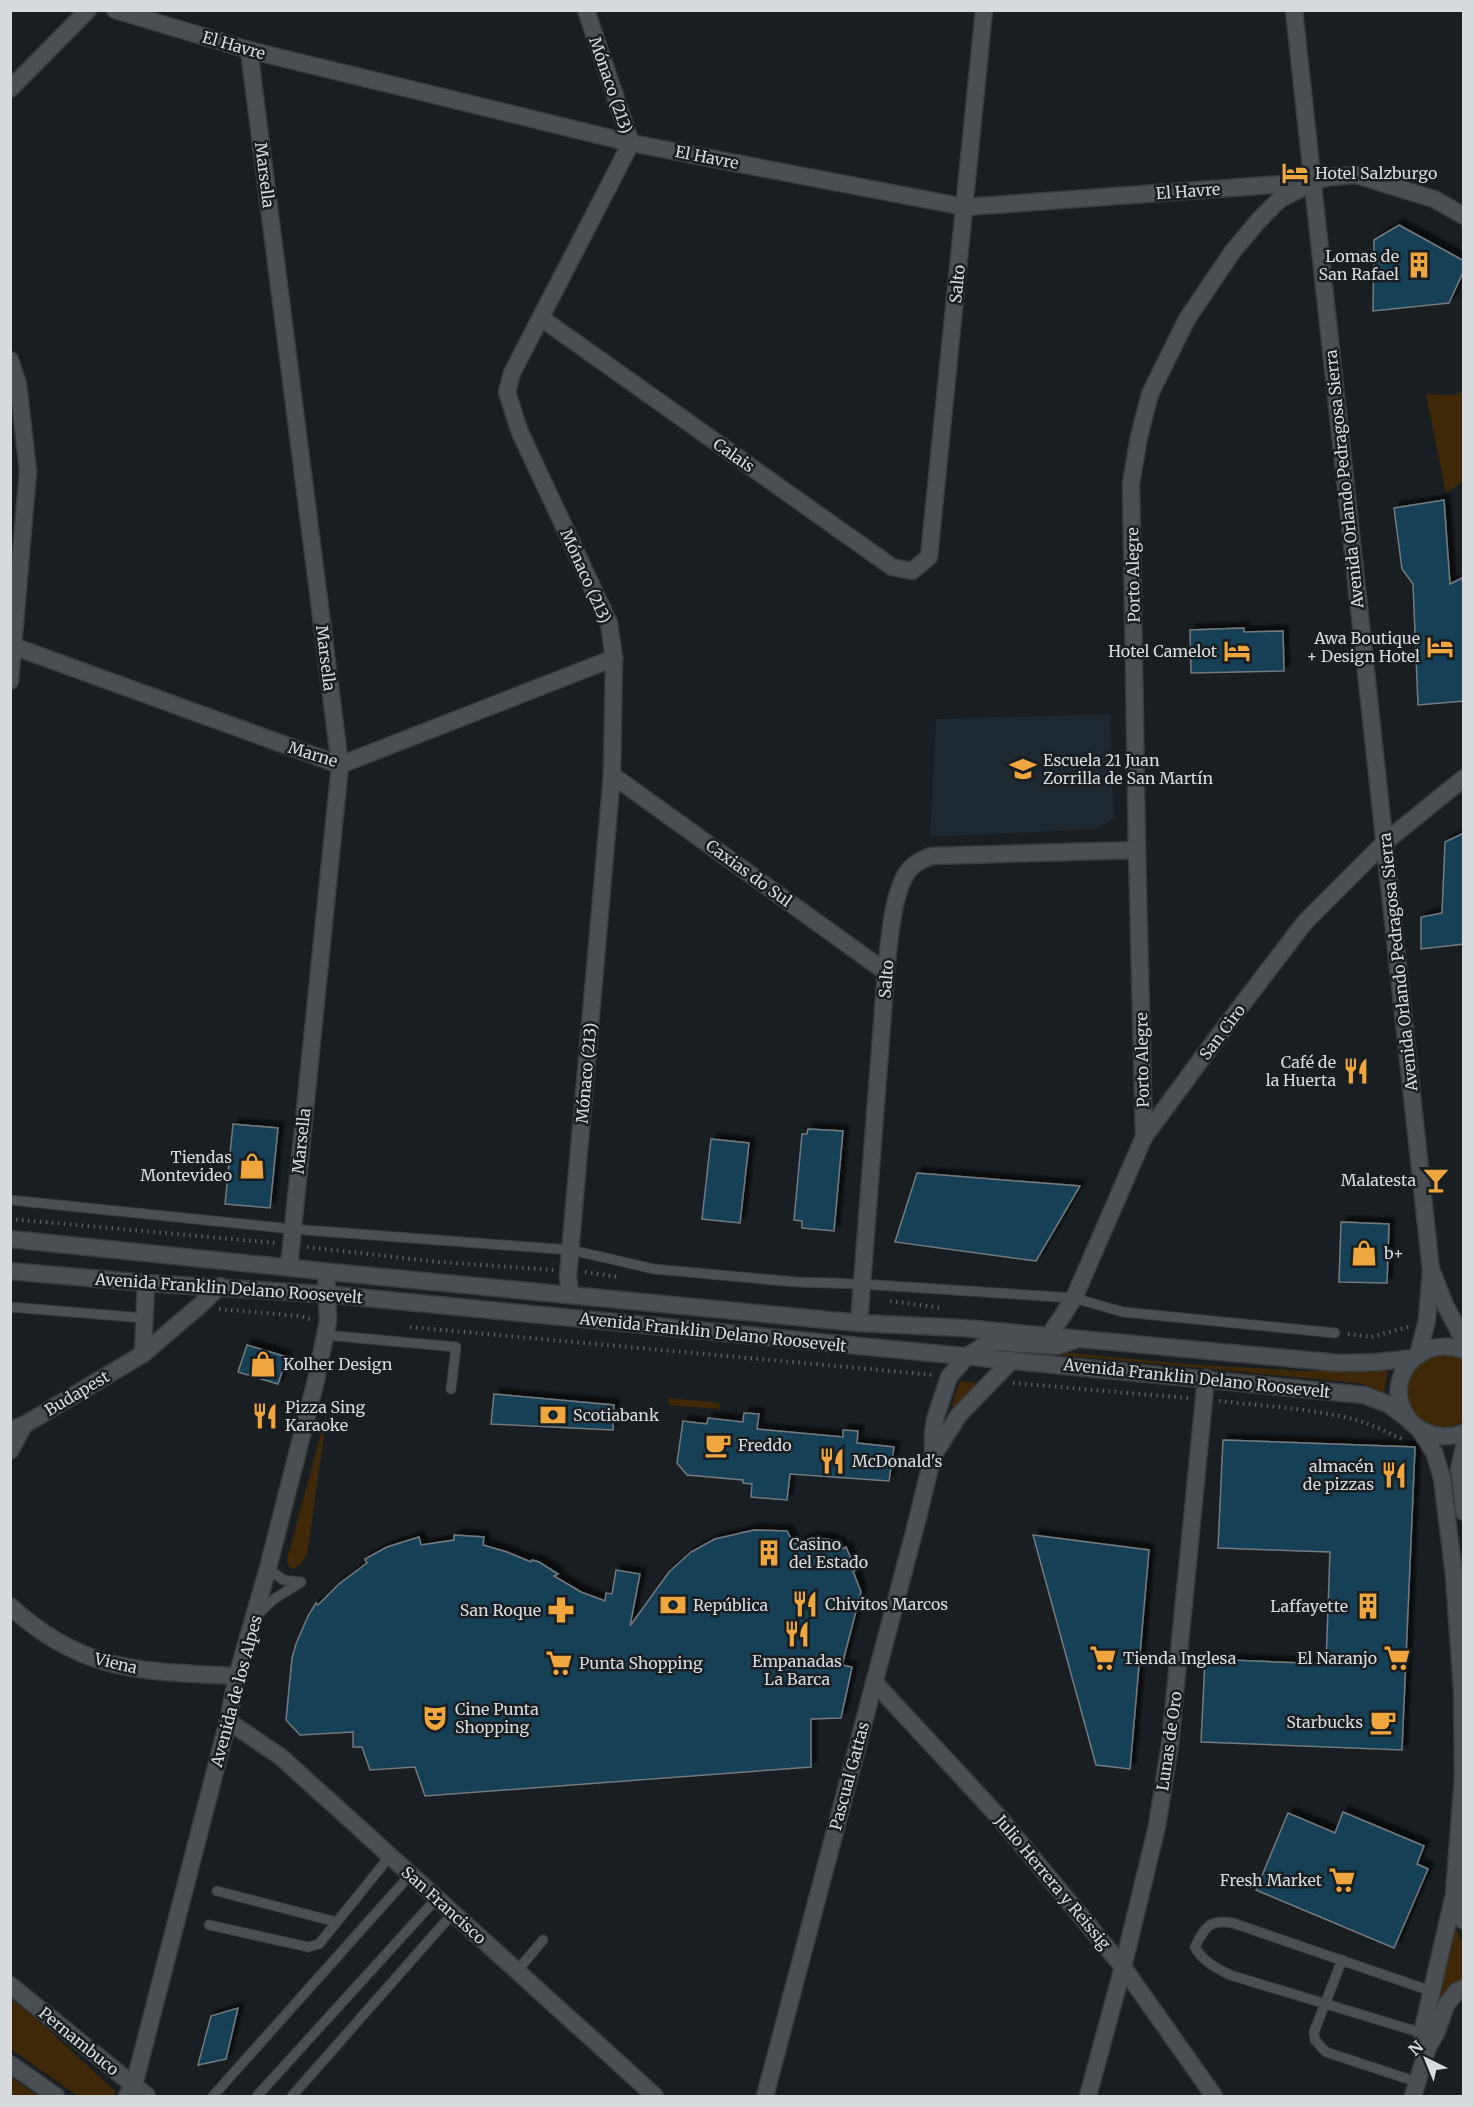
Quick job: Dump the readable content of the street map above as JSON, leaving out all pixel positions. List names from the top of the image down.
{
  "streets": {
    "street": [
      "El Havre",
      "Mónaco (213)",
      "Marsella",
      "Salto",
      "Calais",
      "Avenida Orlando Pedragosa Sierra",
      "Porto Alegre",
      "Marne",
      "Caxias do Sul",
      "San Ciro",
      "Avenida Franklin Delano Roosevelt",
      "Budapest",
      "Viena",
      "Avenida de los Alpes",
      "Lunas de Oro",
      "Pascual Gattas",
      "Julio Herrera y Reissig",
      "San Francisco",
      "Pernambuco"
    ]
  },
  "crossings": [
    ["El Havre", "Mónaco (213)"],
    ["El Havre", "Marsella"],
    ["El Havre", "Salto"],
    ["El Havre", "Avenida Orlando Pedragosa Sierra"],
    ["El Havre", "Porto Alegre"],
    ["Mónaco (213)", "Calais"],
    ["Mónaco (213)", "Marne"],
    ["Mónaco (213)", "Caxias do Sul"],
    ["Mónaco (213)", "Avenida Franklin Delano Roosevelt"],
    ["Marsella", "Marne"],
    ["Marsella", "Avenida Franklin Delano Roosevelt"],
    ["Salto", "Calais"],
    ["Salto", "Porto Alegre"],
    ["Salto", "Caxias do Sul"],
    ["Salto", "Avenida Franklin Delano Roosevelt"],
    ["Avenida Orlando Pedragosa Sierra", "Porto Alegre"],
    ["Avenida Orlando Pedragosa Sierra", "San Ciro"],
    ["Avenida Orlando Pedragosa Sierra", "Avenida Franklin Delano Roosevelt"],
    ["Porto Alegre", "San Ciro"],
    ["San Ciro", "Avenida Franklin Delano Roosevelt"],
    ["Avenida Franklin Delano Roosevelt", "Budapest"],
    ["Avenida Franklin Delano Roosevelt", "Avenida de los Alpes"],
    ["Avenida Franklin Delano Roosevelt", "Lunas de Oro"],
    ["Avenida Franklin Delano Roosevelt", "Pascual Gattas"],
    ["Viena", "Avenida de los Alpes"],
    ["Avenida de los Alpes", "San Francisco"],
    ["Avenida de los Alpes", "Pernambuco"],
    ["Lunas de Oro", "Julio Herrera y Reissig"],
    ["Pascual Gattas", "Julio Herrera y Reissig"]
  ],
  "places": {
    "hotel": ["Hotel Salzburgo", "Awa Boutique + Design Hotel", "Hotel Camelot"],
    "building": ["Lomas de San Rafael", "Casino del Estado", "Laffayette"],
    "school or university": ["Escuela 21 Juan Zorrilla de San Martín"],
    "restaurant": [
      "Café de la Huerta",
      "Pizza Sing Karaoke",
      "McDonald's",
      "almacén de pizzas",
      "Chivitos Marcos",
      "Empanadas La Barca"
    ],
    "shop": ["Tiendas Montevideo", "b+", "Kolher Design"],
    "bar": ["Malatesta"],
    "bank": ["Scotiabank", "República"],
    "cafe": ["Freddo", "Starbucks"],
    "pharmacy": ["San Roque"],
    "supermarket": [
      "Tienda Inglesa",
      "El Naranjo",
      "Punta Shopping",
      "Fresh Market"
    ],
    "theatre": ["Cine Punta Shopping"]
  },
  "north": "top left"
}
